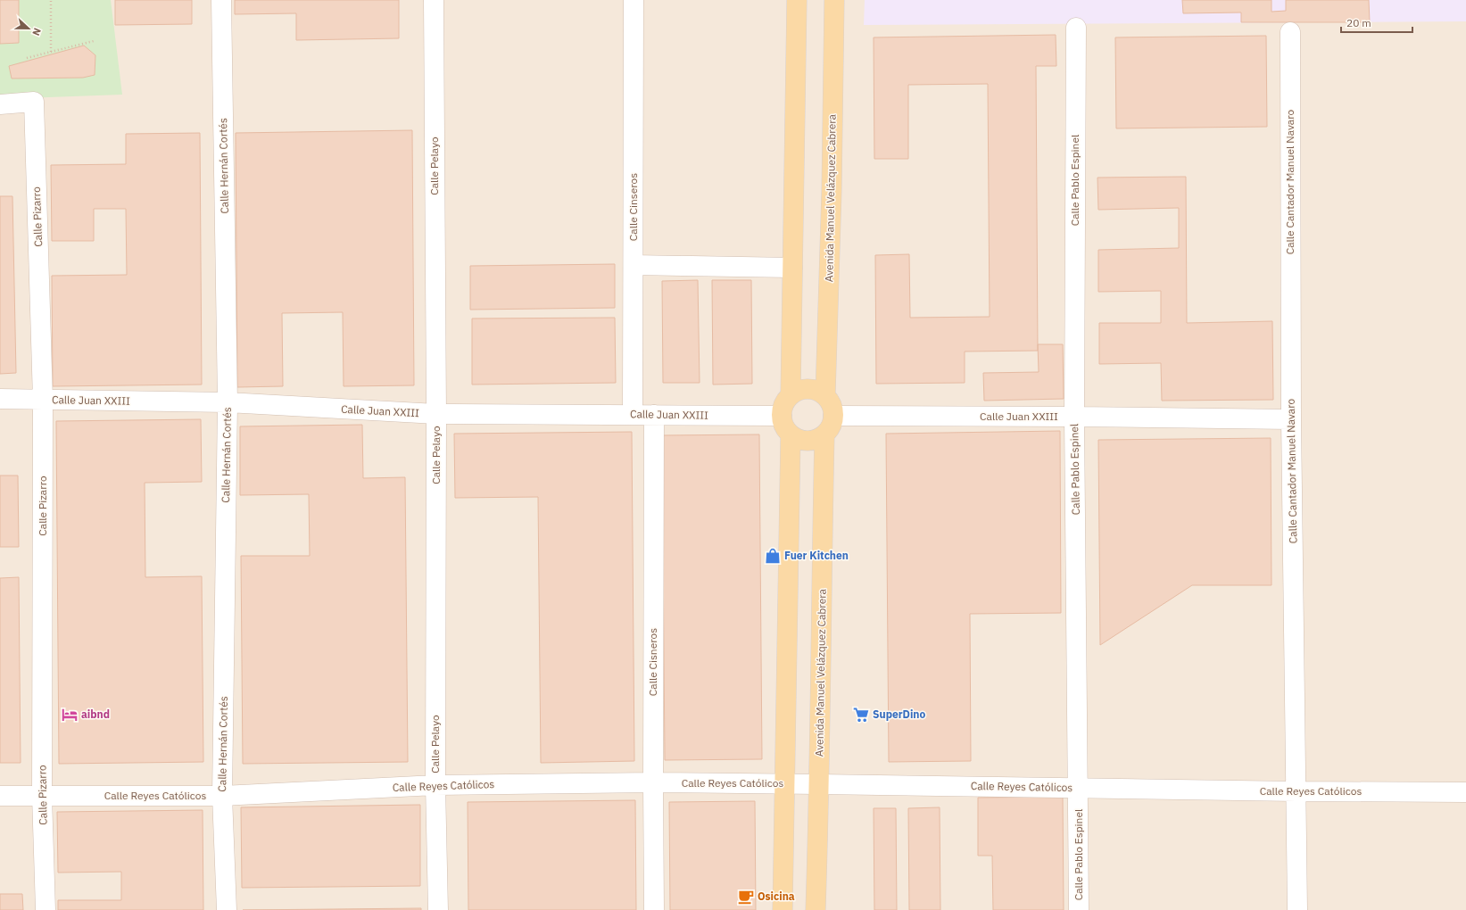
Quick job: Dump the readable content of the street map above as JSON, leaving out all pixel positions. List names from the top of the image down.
{
  "streets": {
    "main road": ["Avenida Manuel Velázquez Cabrera"],
    "street": [
      "Calle Hernán Cortés",
      "Calle Pelayo",
      "Calle Pablo Espinel",
      "Calle Cantador Manuel Navaro",
      "Calle Cinseros",
      "Calle Pizarro",
      "Calle Juan XXIII",
      "Calle Cisneros",
      "Calle Reyes Católicos"
    ]
  },
  "crossings": [
    ["Calle Hernán Cortés", "Calle Juan XXIII"],
    ["Calle Hernán Cortés", "Calle Reyes Católicos"],
    ["Calle Pelayo", "Calle Juan XXIII"],
    ["Calle Pelayo", "Calle Reyes Católicos"],
    ["Calle Pablo Espinel", "Calle Juan XXIII"],
    ["Calle Pablo Espinel", "Calle Reyes Católicos"],
    ["Calle Cantador Manuel Navaro", "Calle Juan XXIII"],
    ["Calle Cantador Manuel Navaro", "Calle Reyes Católicos"],
    ["Avenida Manuel Velázquez Cabrera", "Calle Juan XXIII"],
    ["Avenida Manuel Velázquez Cabrera", "Calle Reyes Católicos"],
    ["Calle Cinseros", "Calle Juan XXIII"],
    ["Calle Pizarro", "Calle Juan XXIII"],
    ["Calle Pizarro", "Calle Reyes Católicos"],
    ["Calle Juan XXIII", "Calle Cisneros"],
    ["Calle Cisneros", "Calle Reyes Católicos"]
  ],
  "places": {
    "shop": ["Fuer Kitchen"],
    "hotel": ["aibnd"],
    "supermarket": ["SuperDino"],
    "cafe": ["Osicina"]
  },
  "scale_bar": "20 m",
  "north": "right"
}
